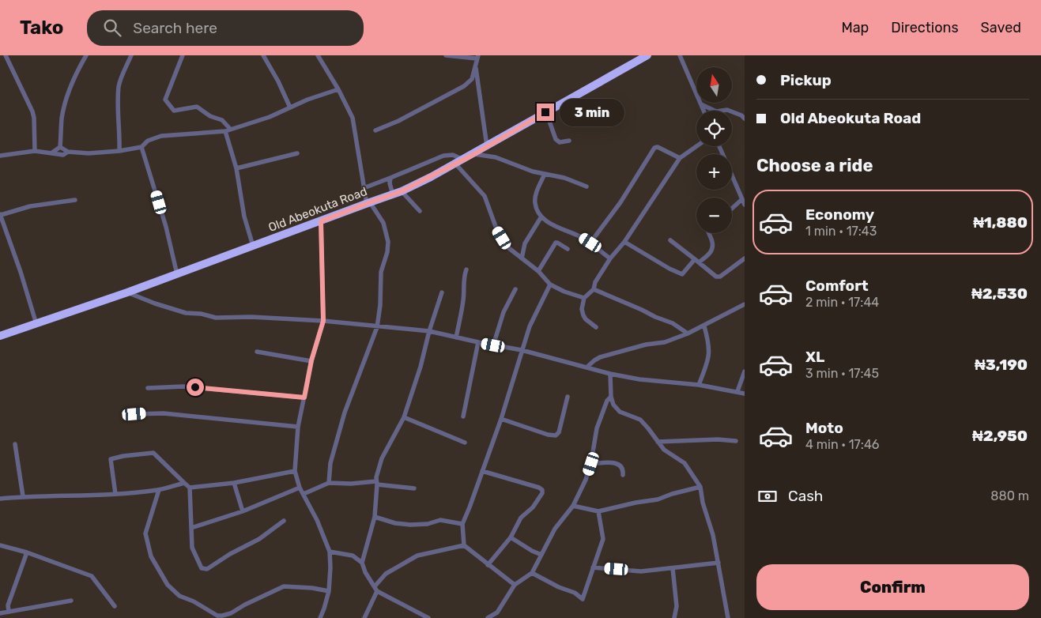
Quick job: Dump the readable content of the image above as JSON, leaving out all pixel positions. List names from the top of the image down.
{
  "streets": {
    "highway": ["Old Abeokuta Road"]
  },
  "north": "top",
  "page": {
    "header": "Tako",
    "search": "Search here",
    "nav": ["Map", "Directions", "Saved"],
    "banner": ["Pickup", "Old Abeokuta Road"],
    "map_buttons": ["+", "−"],
    "bubble": "3 min",
    "heading": "Choose a ride",
    "list": [
      {
        "name": "Economy",
        "note": "1 min · 17:43",
        "value": "₦1,880"
      },
      {
        "name": "Comfort",
        "note": "2 min · 17:44",
        "value": "₦2,530"
      },
      {
        "name": "XL",
        "note": "3 min · 17:45",
        "value": "₦3,190"
      },
      {
        "name": "Moto",
        "note": "4 min · 17:46",
        "value": "₦2,950"
      }
    ],
    "pay": ["Cash", "880 m"],
    "buttons": "Confirm"
  }
}
